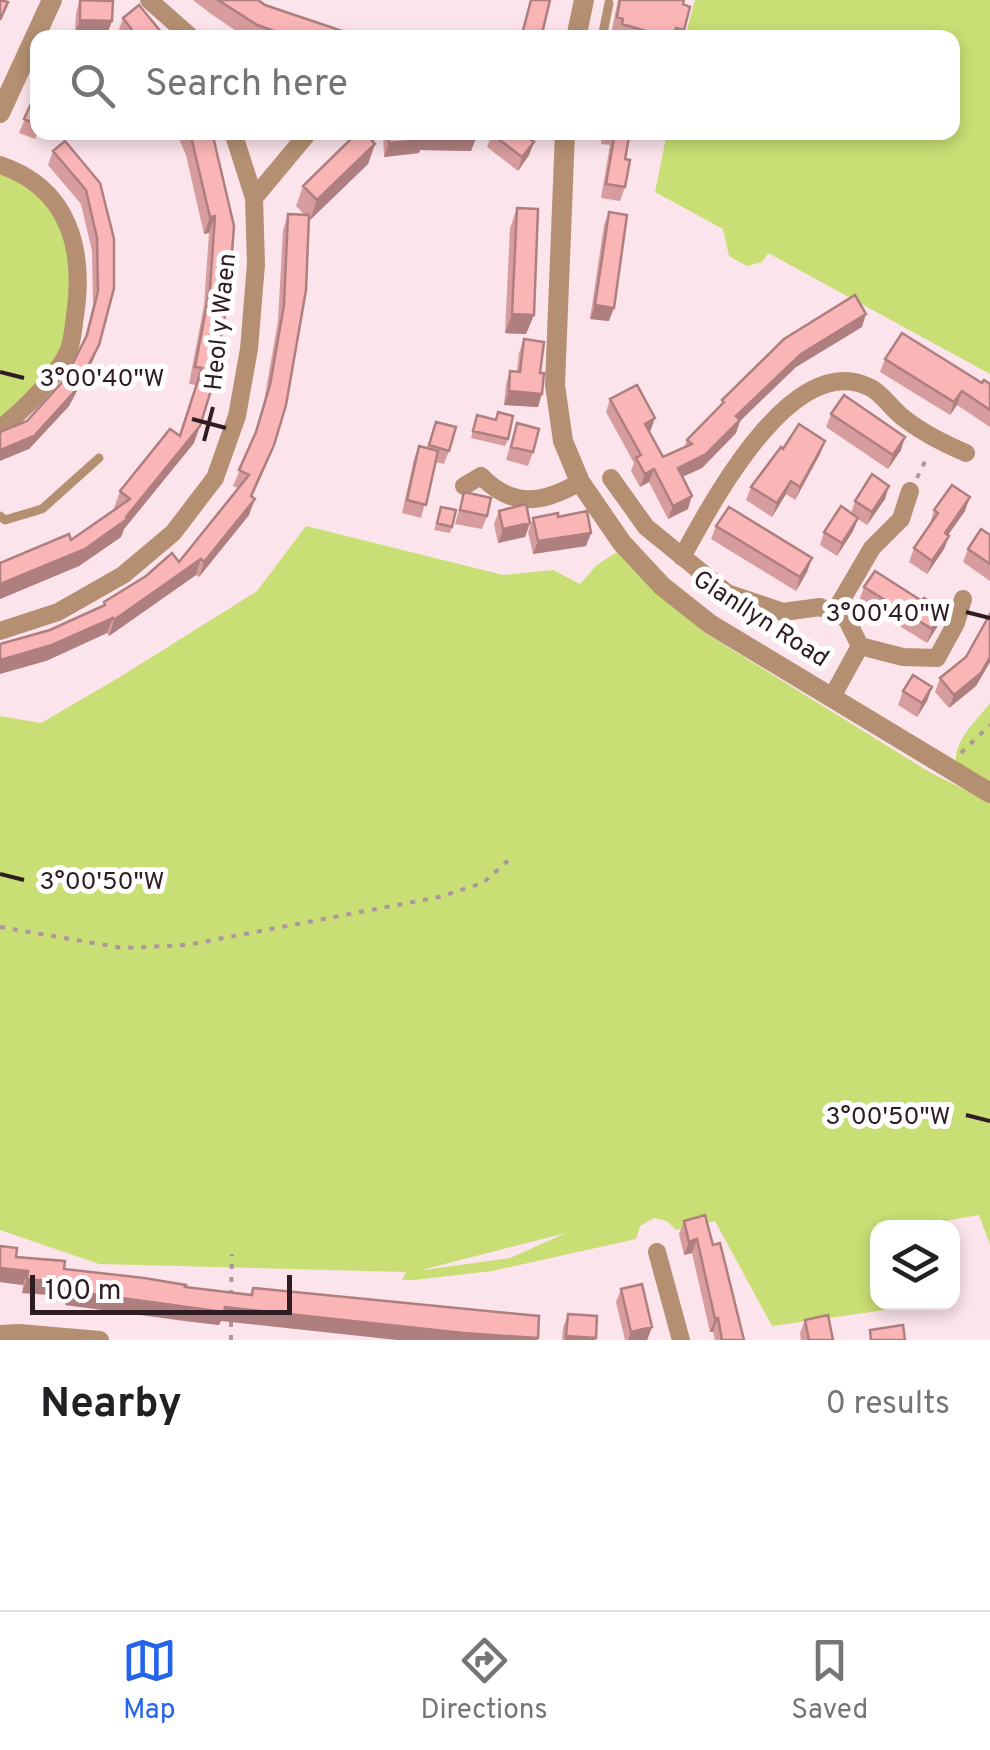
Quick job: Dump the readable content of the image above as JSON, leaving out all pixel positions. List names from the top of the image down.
{
  "streets": {
    "street": ["Heol y Waen", "Glanllyn Road"]
  },
  "scale_bar": "100 m",
  "page": {
    "search": "Search here",
    "scale": "100 m",
    "heading": ["Nearby", "0 results"],
    "nav": ["Map", "Directions", "Saved"]
  },
  "coordinates": ["3°00'40\"W", "3°00'50\"W"]
}
